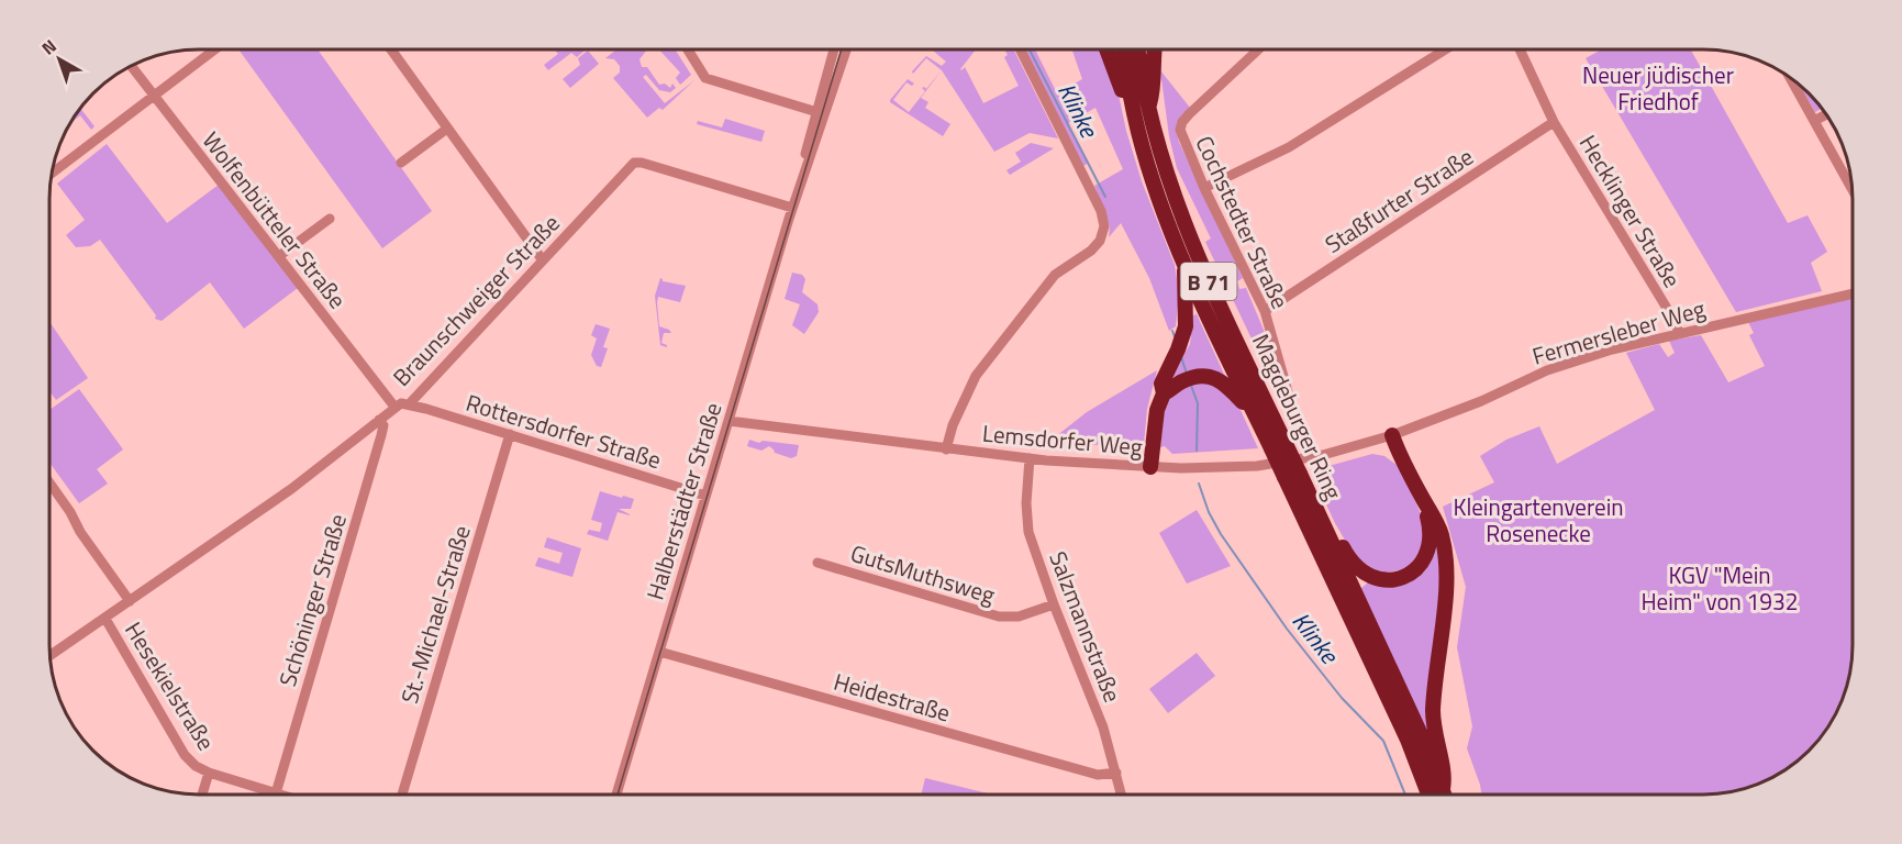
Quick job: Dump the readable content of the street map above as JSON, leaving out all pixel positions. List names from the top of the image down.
{
  "streets": {
    "highway": ["B 71", "Magdeburger Ring"],
    "street": [
      "Staßfurter Straße",
      "Hecklinger Straße",
      "Wolfenbütteler Straße",
      "Cochstedter Straße",
      "Braunschweiger Straße",
      "Fermersleber Weg",
      "Rottersdorfer Straße",
      "Lemsdorfer Weg",
      "Halberstädter Straße",
      "GutsMuthsweg",
      "Schöninger Straße",
      "St.-Michael-Straße",
      "Salzmannstraße",
      "Hesekielstraße",
      "Heidestraße"
    ]
  },
  "crossings": [
    ["Staßfurter Straße", "Hecklinger Straße"],
    ["Staßfurter Straße", "Cochstedter Straße"],
    ["Hecklinger Straße", "Fermersleber Weg"],
    ["Wolfenbütteler Straße", "Braunschweiger Straße"],
    ["Braunschweiger Straße", "Rottersdorfer Straße"],
    ["Braunschweiger Straße", "Halberstädter Straße"],
    ["Braunschweiger Straße", "Schöninger Straße"],
    ["Braunschweiger Straße", "Hesekielstraße"],
    ["Fermersleber Weg", "Lemsdorfer Weg"],
    ["Rottersdorfer Straße", "Halberstädter Straße"],
    ["Rottersdorfer Straße", "St.-Michael-Straße"],
    ["Lemsdorfer Weg", "Halberstädter Straße"],
    ["Lemsdorfer Weg", "Salzmannstraße"],
    ["Halberstädter Straße", "Heidestraße"],
    ["GutsMuthsweg", "Salzmannstraße"],
    ["Schöninger Straße", "Hesekielstraße"],
    ["Salzmannstraße", "Heidestraße"]
  ],
  "water": ["Klinke"],
  "parks": ["Neuer jüdischer Friedhof", "Kleingartenverein Rosenecke", "KGV \"Mein Heim\" von 1932"],
  "north": "top left"
}
